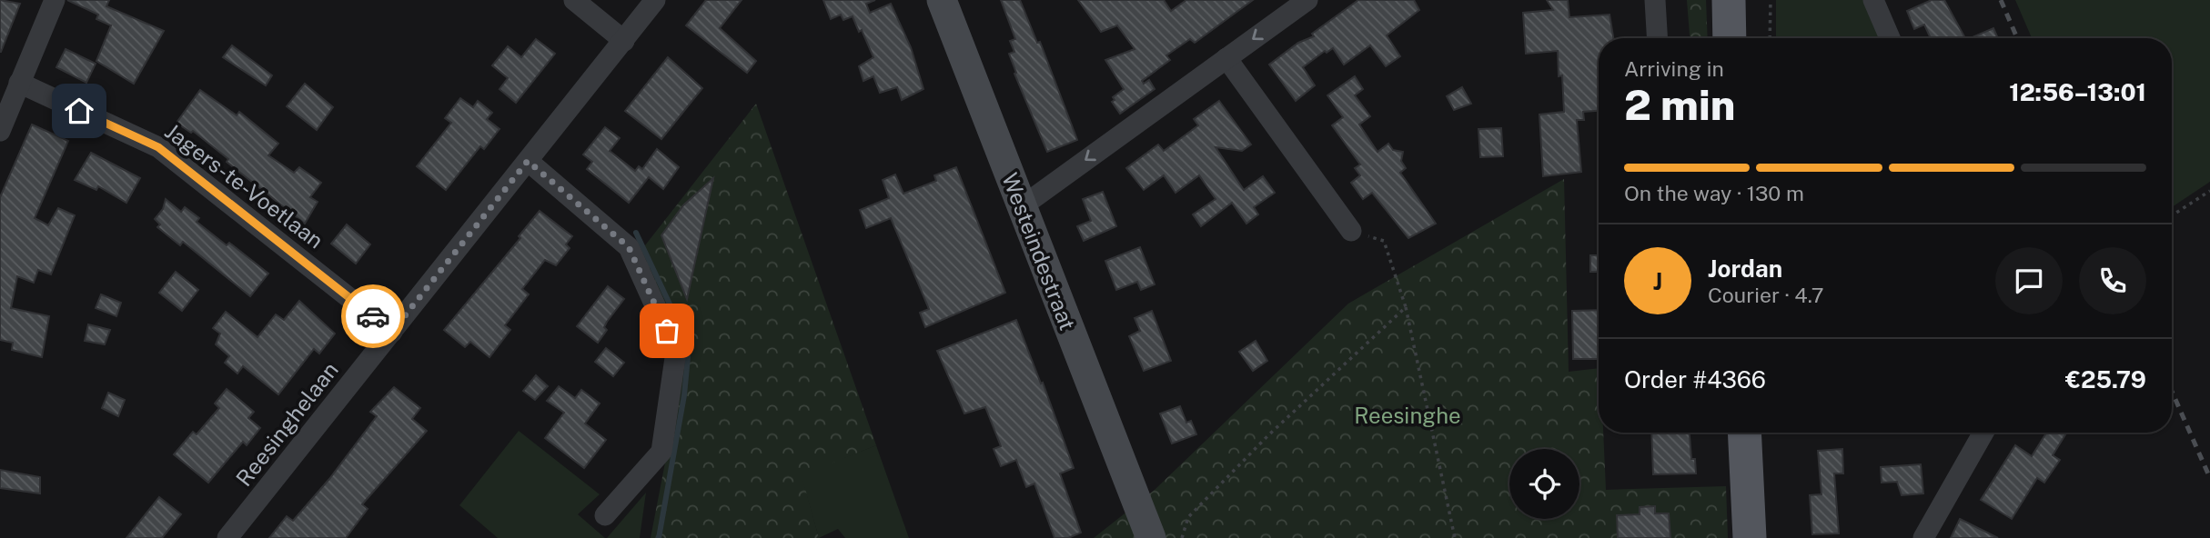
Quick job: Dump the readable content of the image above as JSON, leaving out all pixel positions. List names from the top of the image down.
{
  "streets": {
    "street": ["Jagers-te-Voetlaan", "Westeindestraat", "Reesinghelaan"]
  },
  "crossings": [
    ["Jagers-te-Voetlaan", "Reesinghelaan"]
  ],
  "parks": ["Reesinghe"],
  "page": {
    "heading": ["2 min", "Arriving in", "12:56–13:01"],
    "panel": [
      "Jordan",
      "Courier · 4.7",
      "Order #4366",
      "€25.79"
    ],
    "bar": "On the way · 130 m",
    "round": "J"
  }
}
